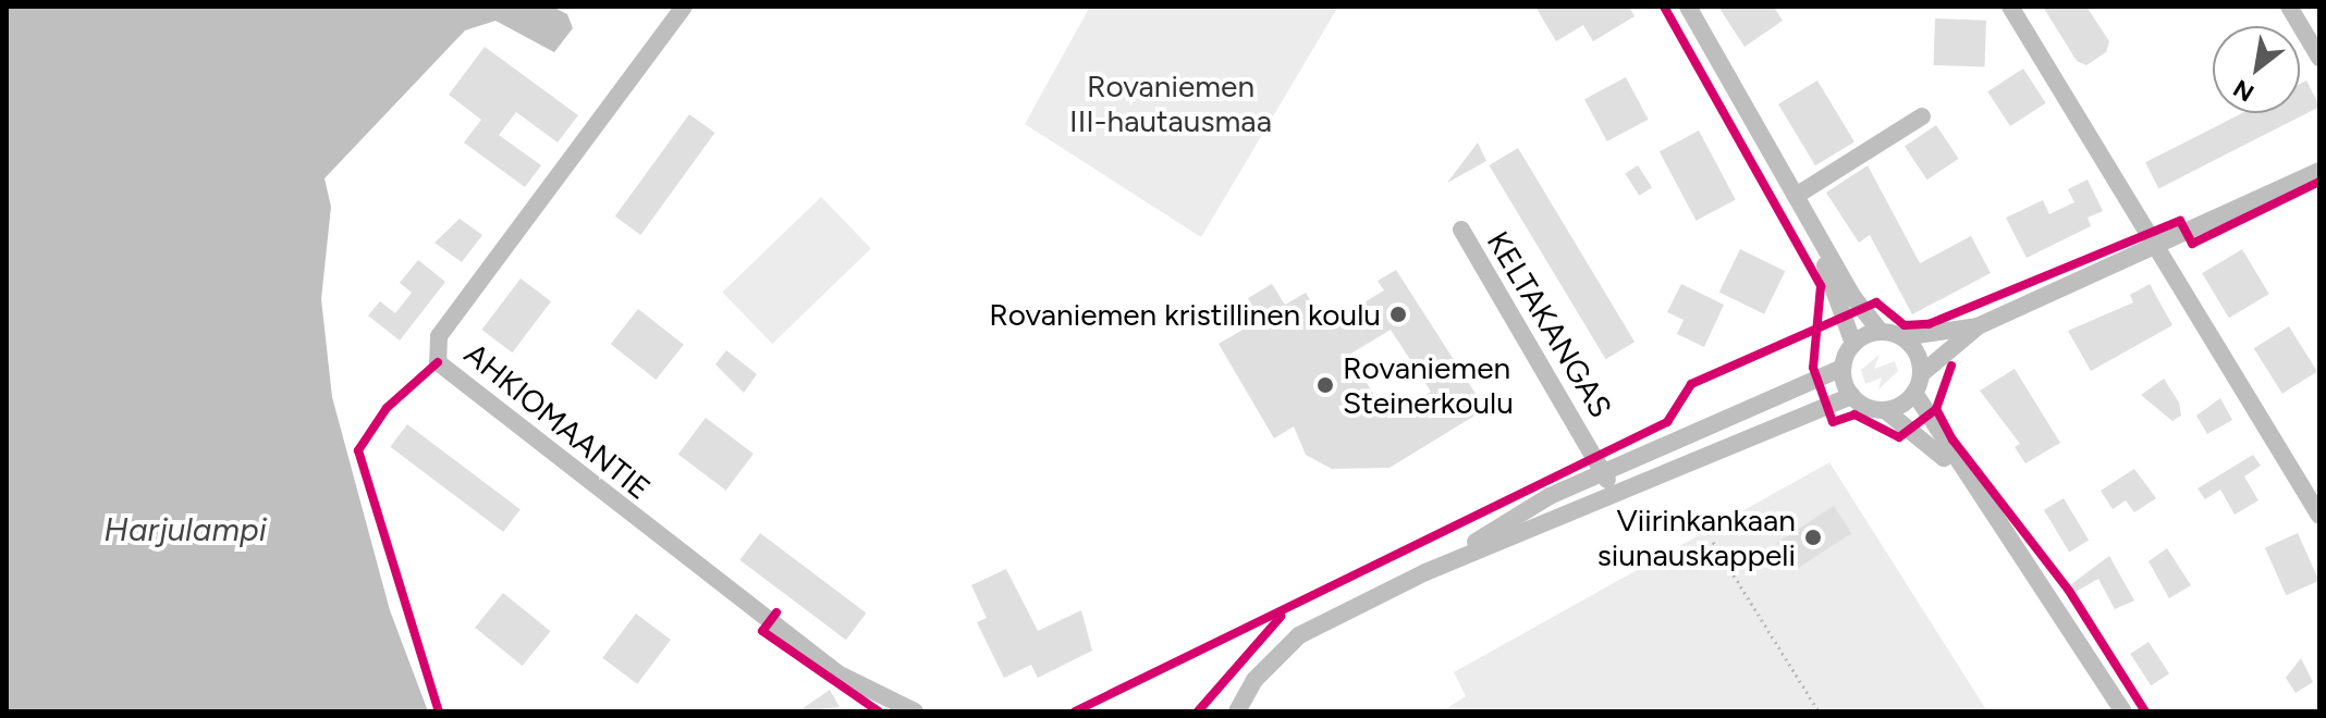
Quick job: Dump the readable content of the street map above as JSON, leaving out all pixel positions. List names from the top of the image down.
{
  "streets": {
    "street": ["KELTAKANGAS", "AHKIOMAANTIE"]
  },
  "water": ["Harjulampi"],
  "parks": ["Rovaniemen III-hautausmaa"],
  "places": ["Rovaniemen kristillinen koulu", "Rovaniemen Steinerkoulu", "Viirinkankaan siunauskappeli"],
  "north": "bottom left"
}
